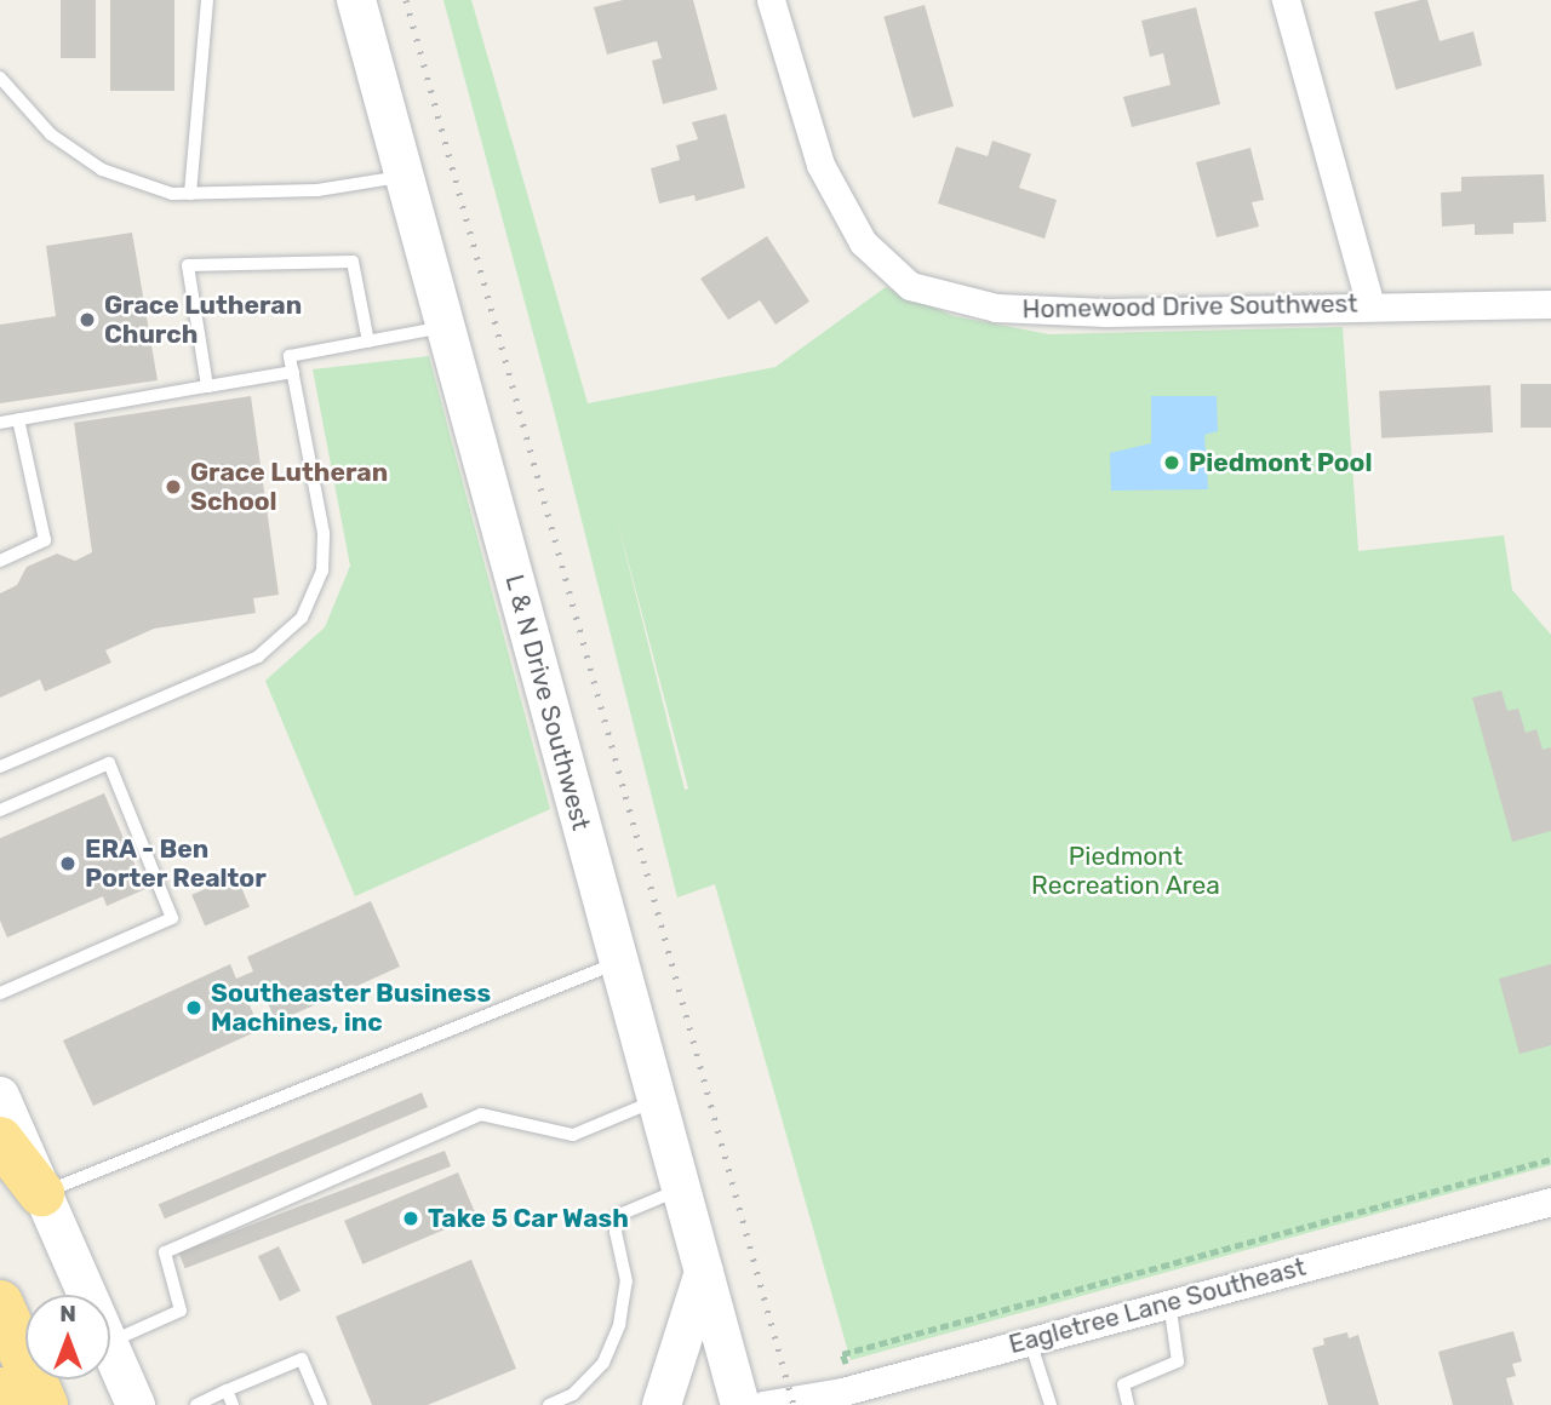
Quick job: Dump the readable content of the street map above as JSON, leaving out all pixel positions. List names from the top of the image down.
{
  "streets": {
    "street": ["Homewood Drive Southwest", "L & N Drive Southwest", "Eagletree Lane Southeast"]
  },
  "parks": ["Piedmont Recreation Area"],
  "places": [
    "Grace Lutheran Church",
    "Piedmont Pool",
    "Grace Lutheran School",
    "ERA - Ben Porter Realtor",
    "Southeaster Business Machines, inc",
    "Take 5 Car Wash"
  ],
  "north": "top"
}
